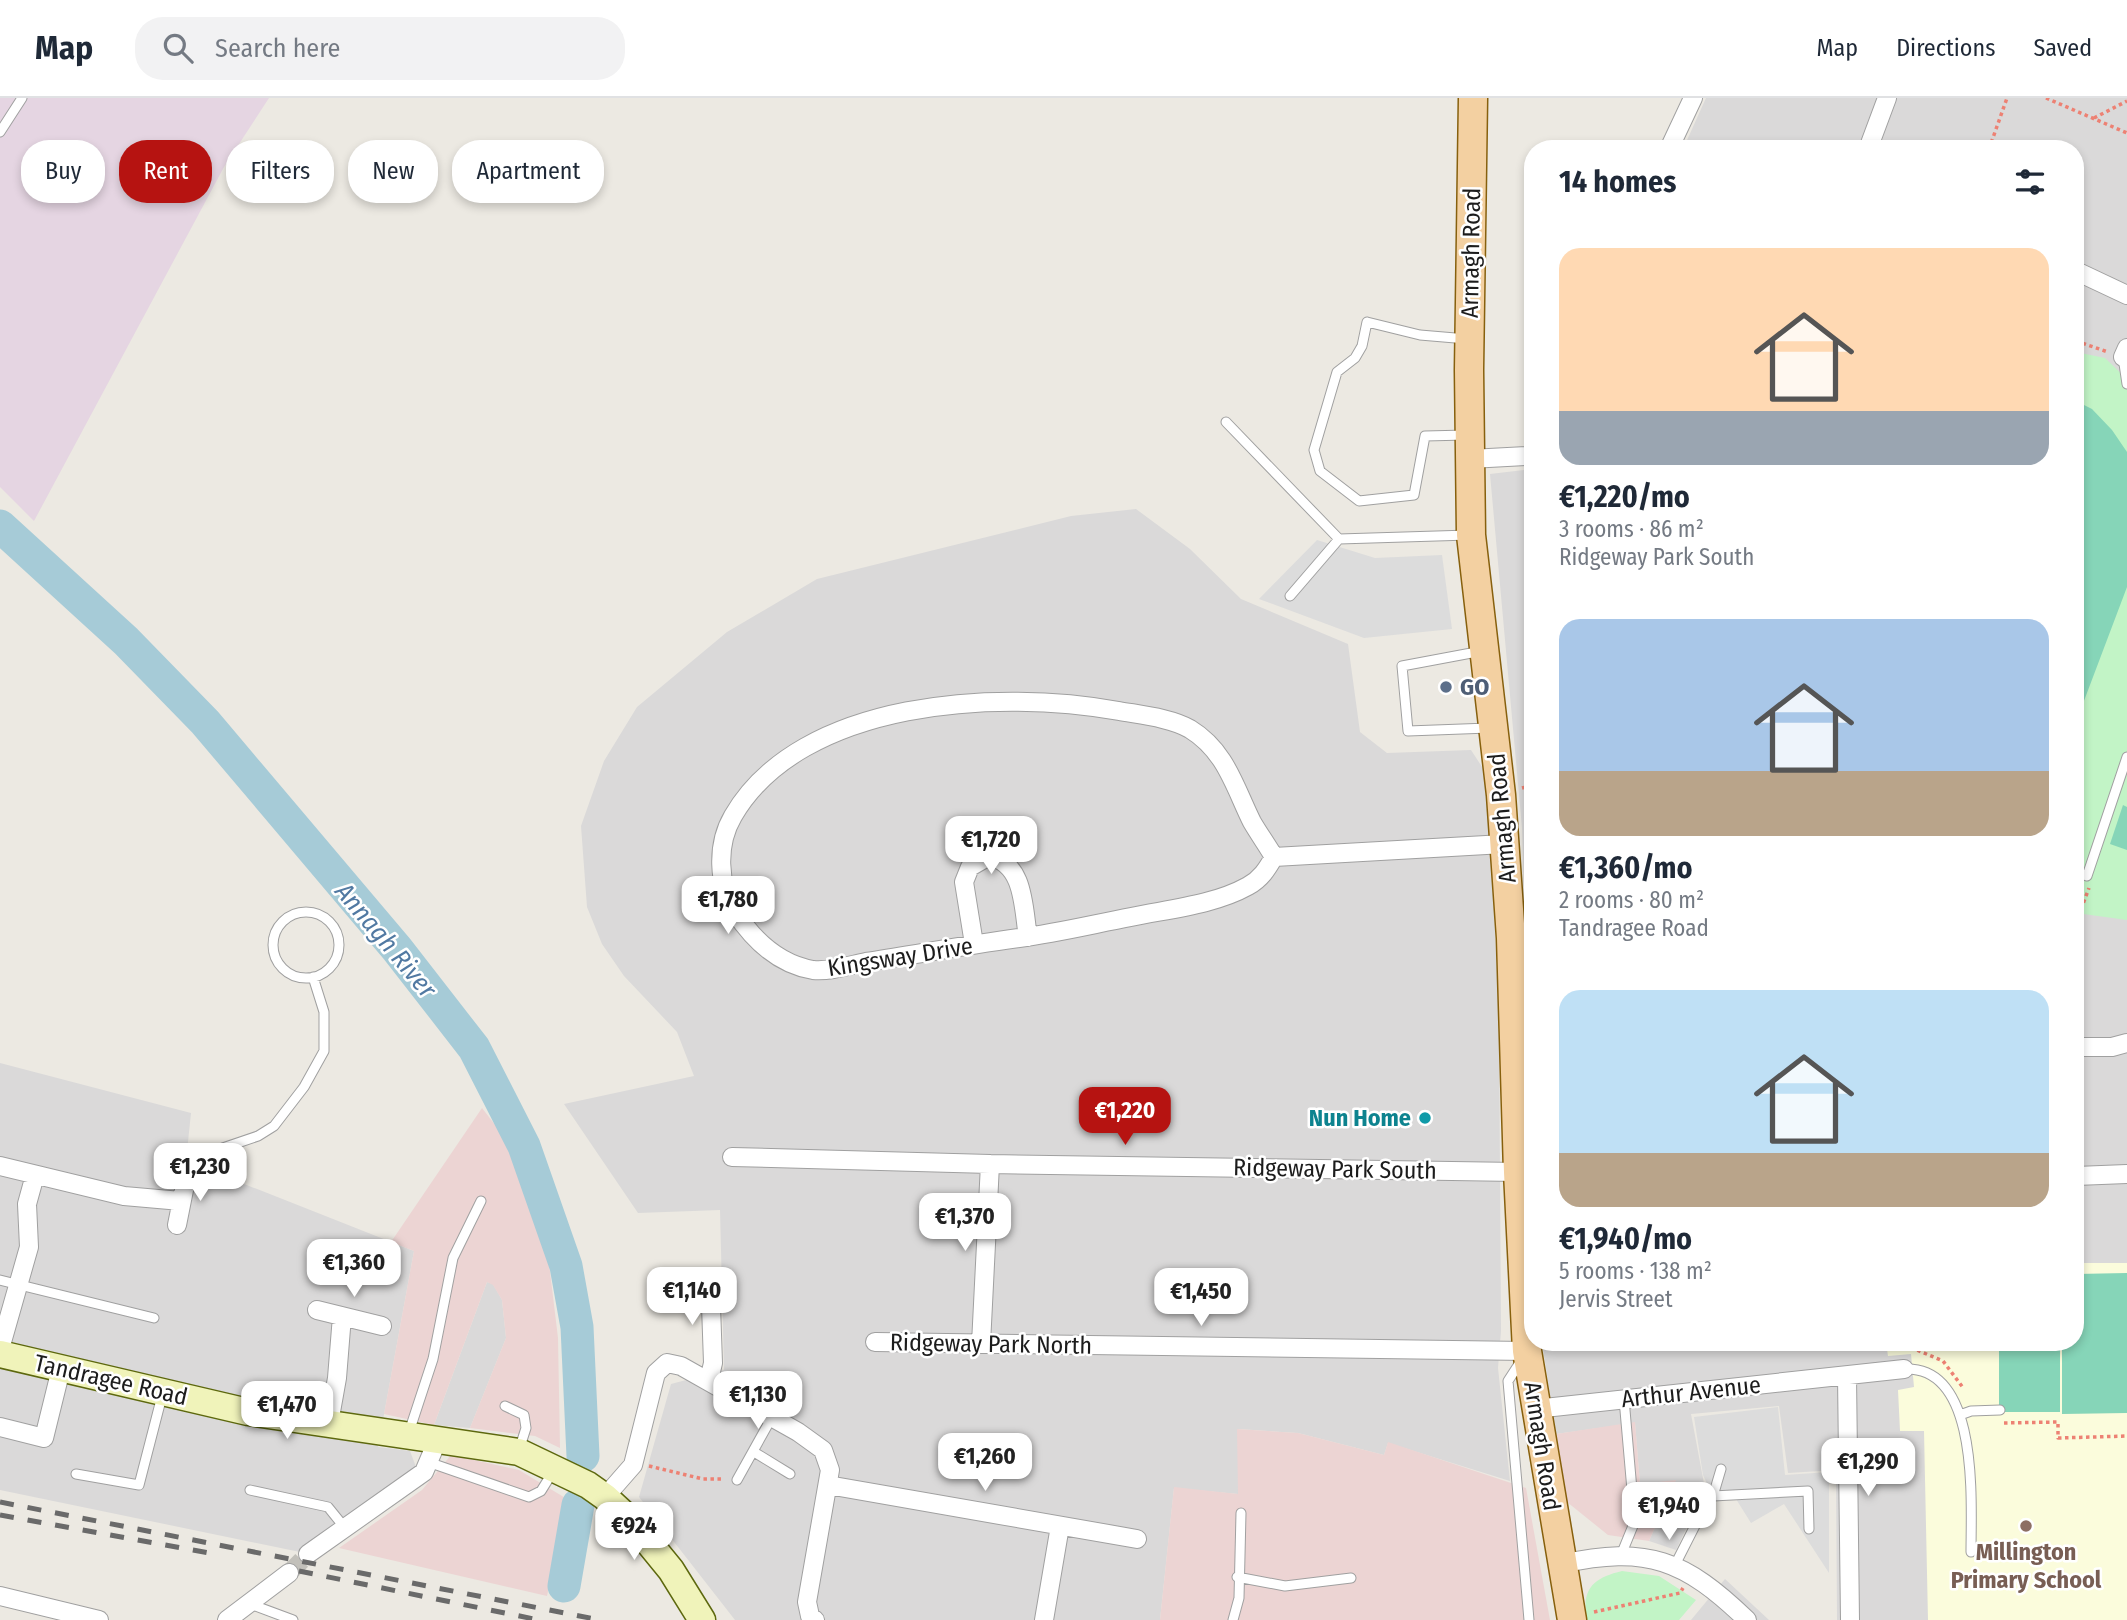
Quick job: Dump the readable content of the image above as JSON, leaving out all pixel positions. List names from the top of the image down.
{
  "streets": {
    "main road": ["Armagh Road", "Tandragee Road"],
    "street": [
      "Kingsway Drive",
      "Ridgeway Park South",
      "Ridgeway Park North",
      "Arthur Avenue"
    ]
  },
  "crossings": [
    ["Armagh Road", "Ridgeway Park South"],
    ["Armagh Road", "Arthur Avenue"]
  ],
  "water": ["Annagh River"],
  "places": ["GO", "Nun Home", "Millington Primary School"],
  "page": {
    "header": "Map",
    "search": "Search here",
    "nav": ["Map", "Directions", "Saved"],
    "chip": [
      "Buy",
      "Rent",
      "Filters",
      "New",
      "Apartment"
    ],
    "heading": "14 homes",
    "list": [
      {
        "name": "€1,220/mo",
        "note": "3 rooms · 86 m² · Ridgeway Park South"
      },
      {
        "name": "€1,360/mo",
        "note": "2 rooms · 80 m² · Tandragee Road"
      },
      {
        "name": "€1,940/mo",
        "note": "5 rooms · 138 m² · Jervis Street"
      }
    ],
    "price": [
      "€1,720",
      "€1,780",
      "€1,220",
      "€1,230",
      "€1,370",
      "€1,360",
      "€1,140",
      "€1,450",
      "€1,130",
      "€1,470",
      "€1,260",
      "€1,290",
      "€1,940",
      "€924"
    ]
  }
}
